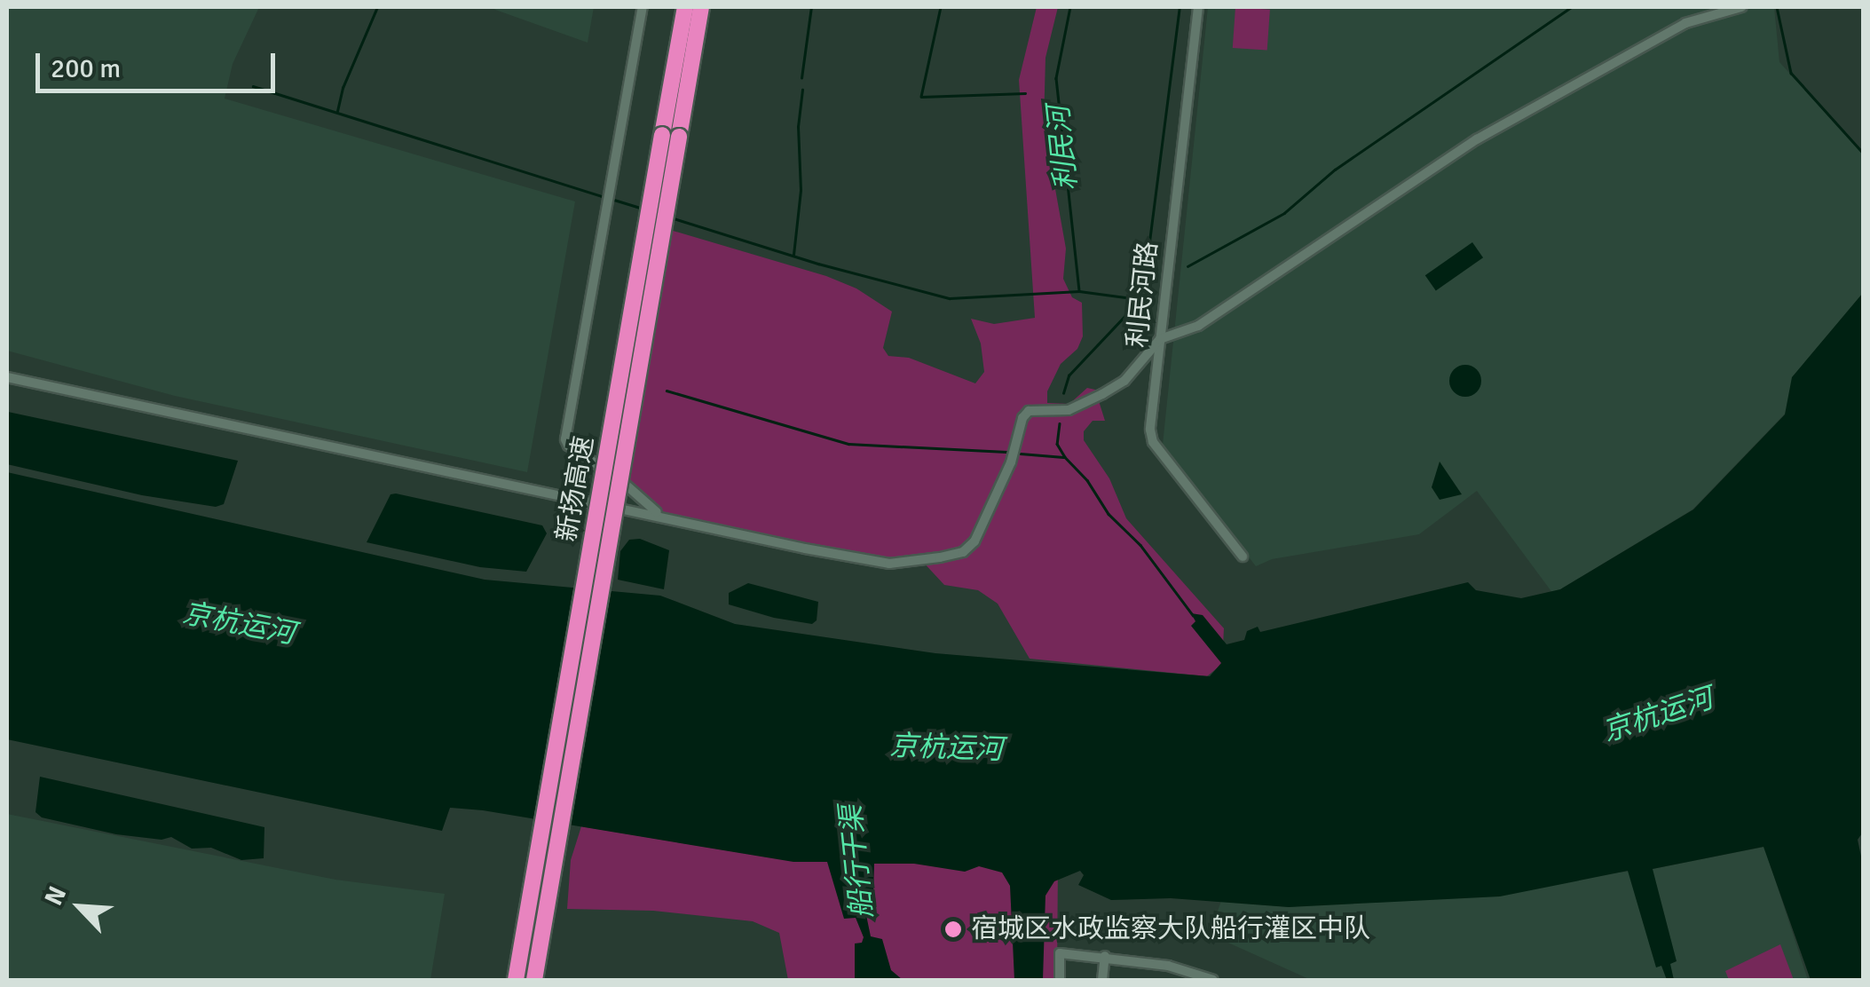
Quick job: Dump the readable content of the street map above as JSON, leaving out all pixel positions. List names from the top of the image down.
{
  "streets": {
    "highway": ["新扬高速"],
    "street": ["利民河路"]
  },
  "water": ["利民河", "京杭运河", "船行干渠"],
  "places": ["宿城区水政监察大队船行灌区中队"],
  "scale_bar": "200 m",
  "north": "top left"
}
